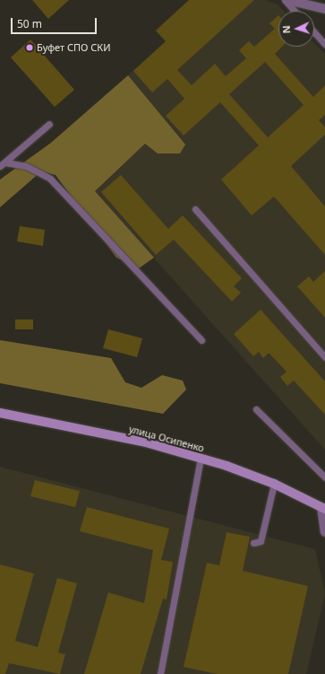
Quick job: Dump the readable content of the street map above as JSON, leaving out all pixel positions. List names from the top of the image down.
{
  "streets": {
    "main road": ["улица Осипенко"]
  },
  "places": ["Буфет СПО СКИ"],
  "scale_bar": "50 m",
  "north": "left"
}
